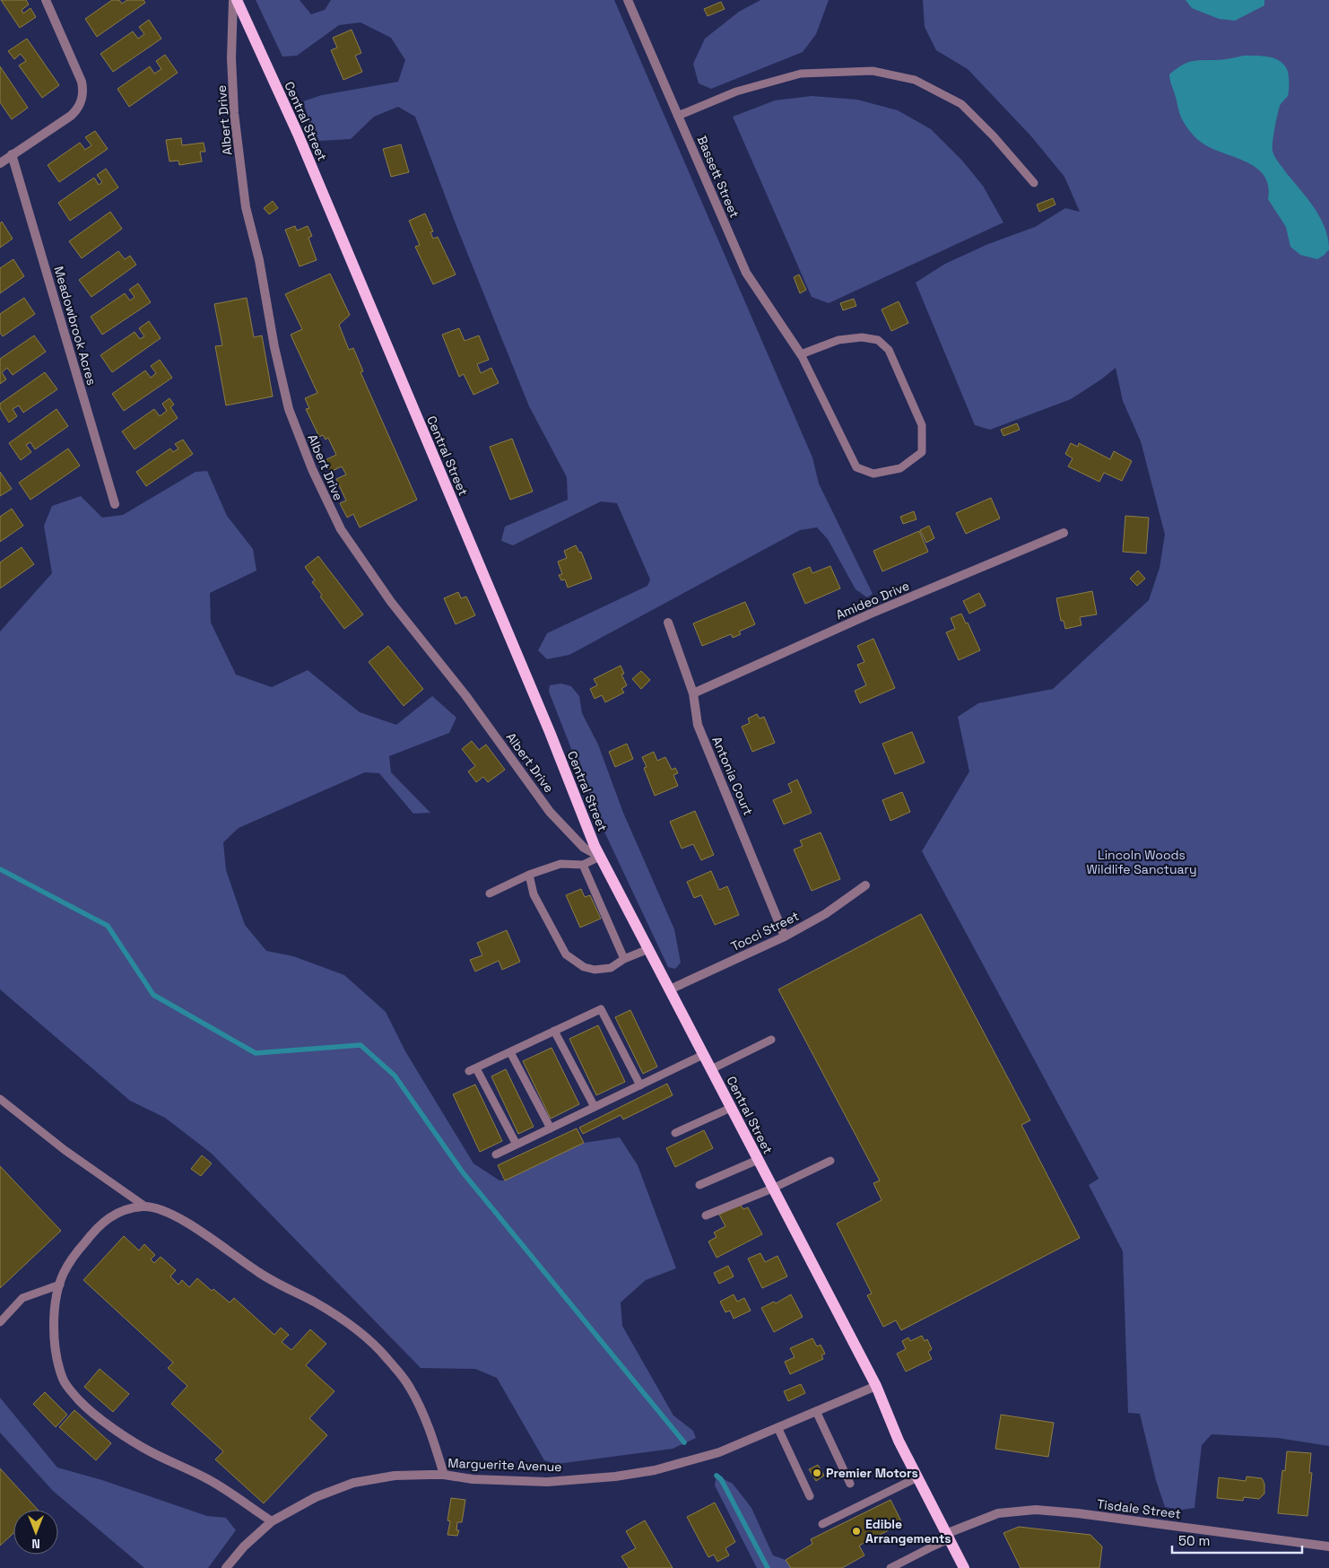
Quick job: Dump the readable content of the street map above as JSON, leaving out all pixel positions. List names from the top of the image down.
{
  "streets": {
    "main road": ["Central Street"],
    "street": [
      "Albert Drive",
      "Bassett Street",
      "Meadowbrook Acres",
      "Amideo Drive",
      "Antonia Court",
      "Tocci Street",
      "Marguerite Avenue",
      "Tisdale Street"
    ]
  },
  "crossings": [
    ["Albert Drive", "Central Street"],
    ["Central Street", "Tocci Street"],
    ["Central Street", "Marguerite Avenue"],
    ["Central Street", "Tisdale Street"],
    ["Amideo Drive", "Antonia Court"],
    ["Antonia Court", "Tocci Street"]
  ],
  "parks": ["Lincoln Woods Wildlife Sanctuary"],
  "places": ["Premier Motors", "Edible Arrangements"],
  "scale_bar": "50 m",
  "north": "bottom"
}
